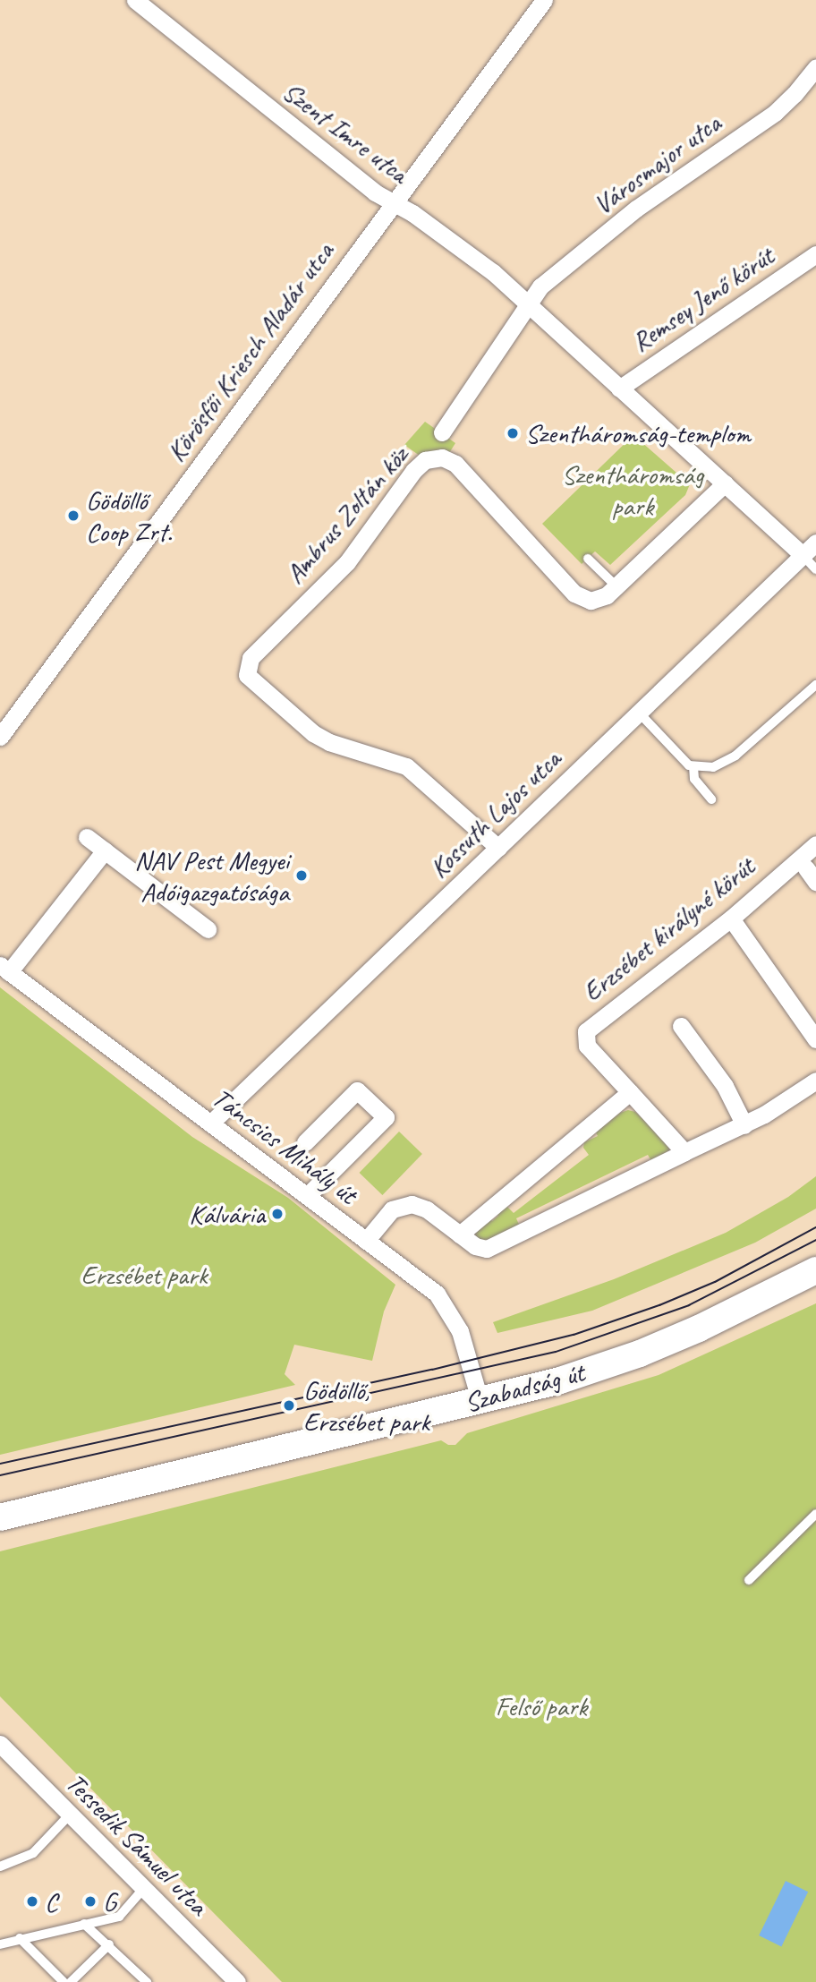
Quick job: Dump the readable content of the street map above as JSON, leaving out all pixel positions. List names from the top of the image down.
{
  "streets": {
    "main road": ["Szabadság út"],
    "street": [
      "Szent Imre utca",
      "Városmajor utca",
      "Remsey Jenő körút",
      "Körösfői Kriesch Aladár utca",
      "Ambrus Zoltán köz",
      "Kossuth Lajos utca",
      "Erzsébet királyné körút",
      "Táncsics Mihály út",
      "Tessedik Sámuel utca"
    ]
  },
  "crossings": [
    ["Szent Imre utca", "Városmajor utca"],
    ["Szent Imre utca", "Remsey Jenő körút"],
    ["Szent Imre utca", "Körösfői Kriesch Aladár utca"],
    ["Szent Imre utca", "Ambrus Zoltán köz"],
    ["Szent Imre utca", "Kossuth Lajos utca"],
    ["Ambrus Zoltán köz", "Kossuth Lajos utca"],
    ["Kossuth Lajos utca", "Táncsics Mihály út"],
    ["Táncsics Mihály út", "Szabadság út"]
  ],
  "parks": ["Szentháromság park", "Erzsébet park", "Felső park"],
  "places": [
    "Szentháromság-templom",
    "Gödöllő Coop Zrt.",
    "NAV Pest Megyei Adóigazgatósága",
    "Kálvária",
    "Gödöllő, Erzsébet park",
    "C",
    "G"
  ]
}
